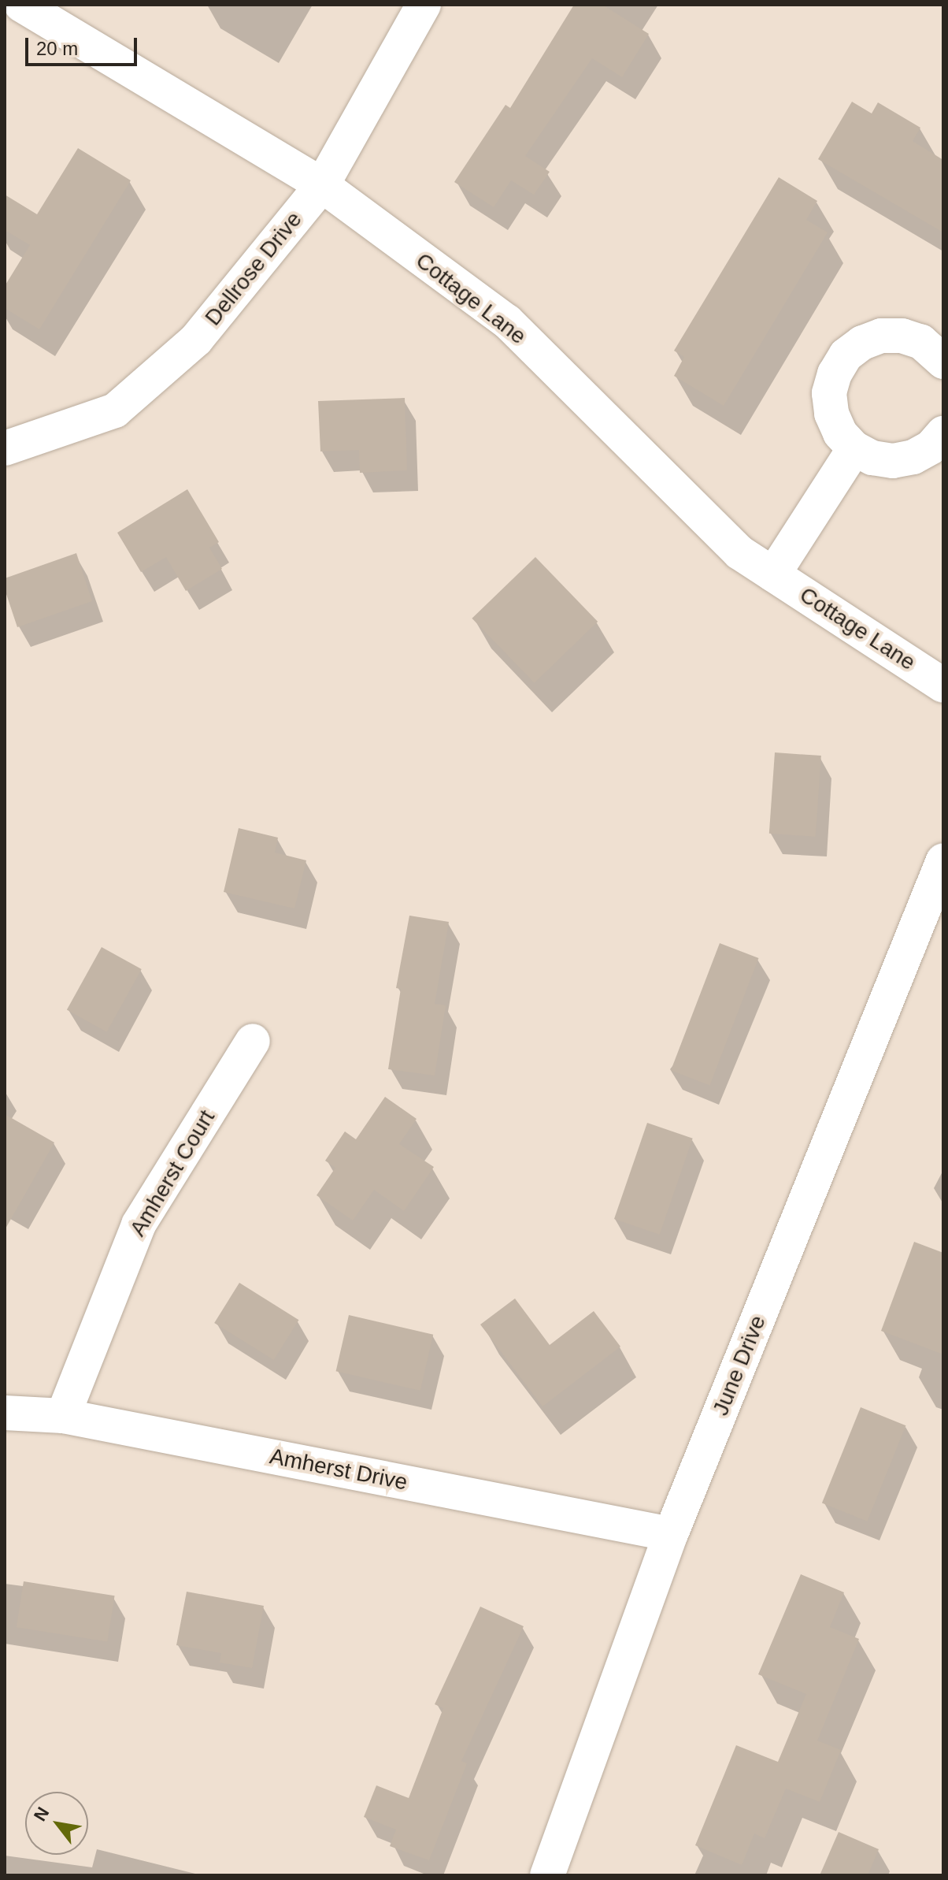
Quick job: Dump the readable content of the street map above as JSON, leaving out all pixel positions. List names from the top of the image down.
{
  "streets": {
    "street": [
      "Dellrose Drive",
      "Cottage Lane",
      "Amherst Court",
      "June Drive",
      "Amherst Drive"
    ]
  },
  "crossings": [
    ["Dellrose Drive", "Cottage Lane"],
    ["Amherst Court", "Amherst Drive"],
    ["June Drive", "Amherst Drive"]
  ],
  "scale_bar": "20 m",
  "north": "top left"
}
